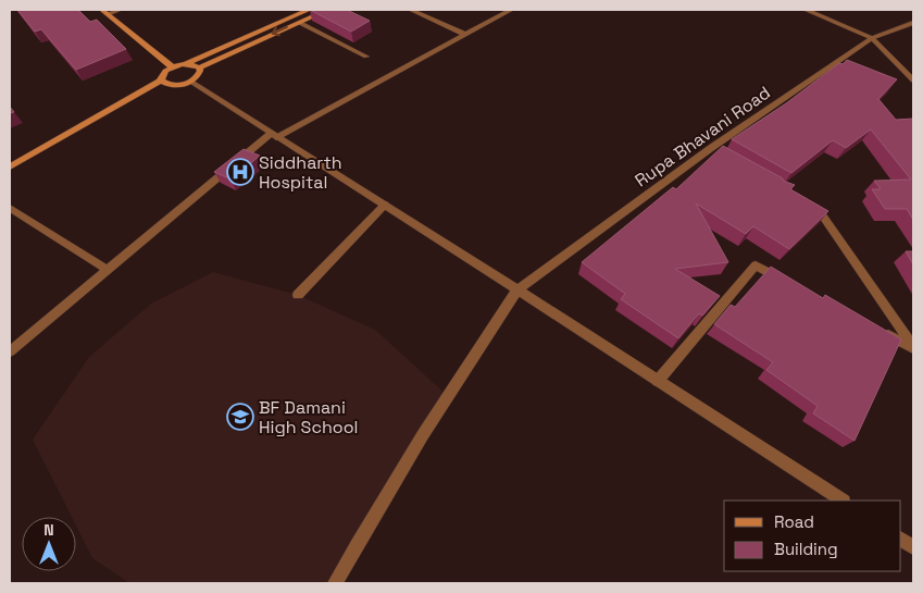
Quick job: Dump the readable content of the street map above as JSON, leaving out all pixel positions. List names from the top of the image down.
{
  "streets": {
    "street": ["Rupa Bhavani Road"]
  },
  "places": {
    "hospital": ["Siddharth Hospital"],
    "school or university": ["BF Damani High School"]
  },
  "legend": ["Road", "Building"],
  "north": "top"
}
